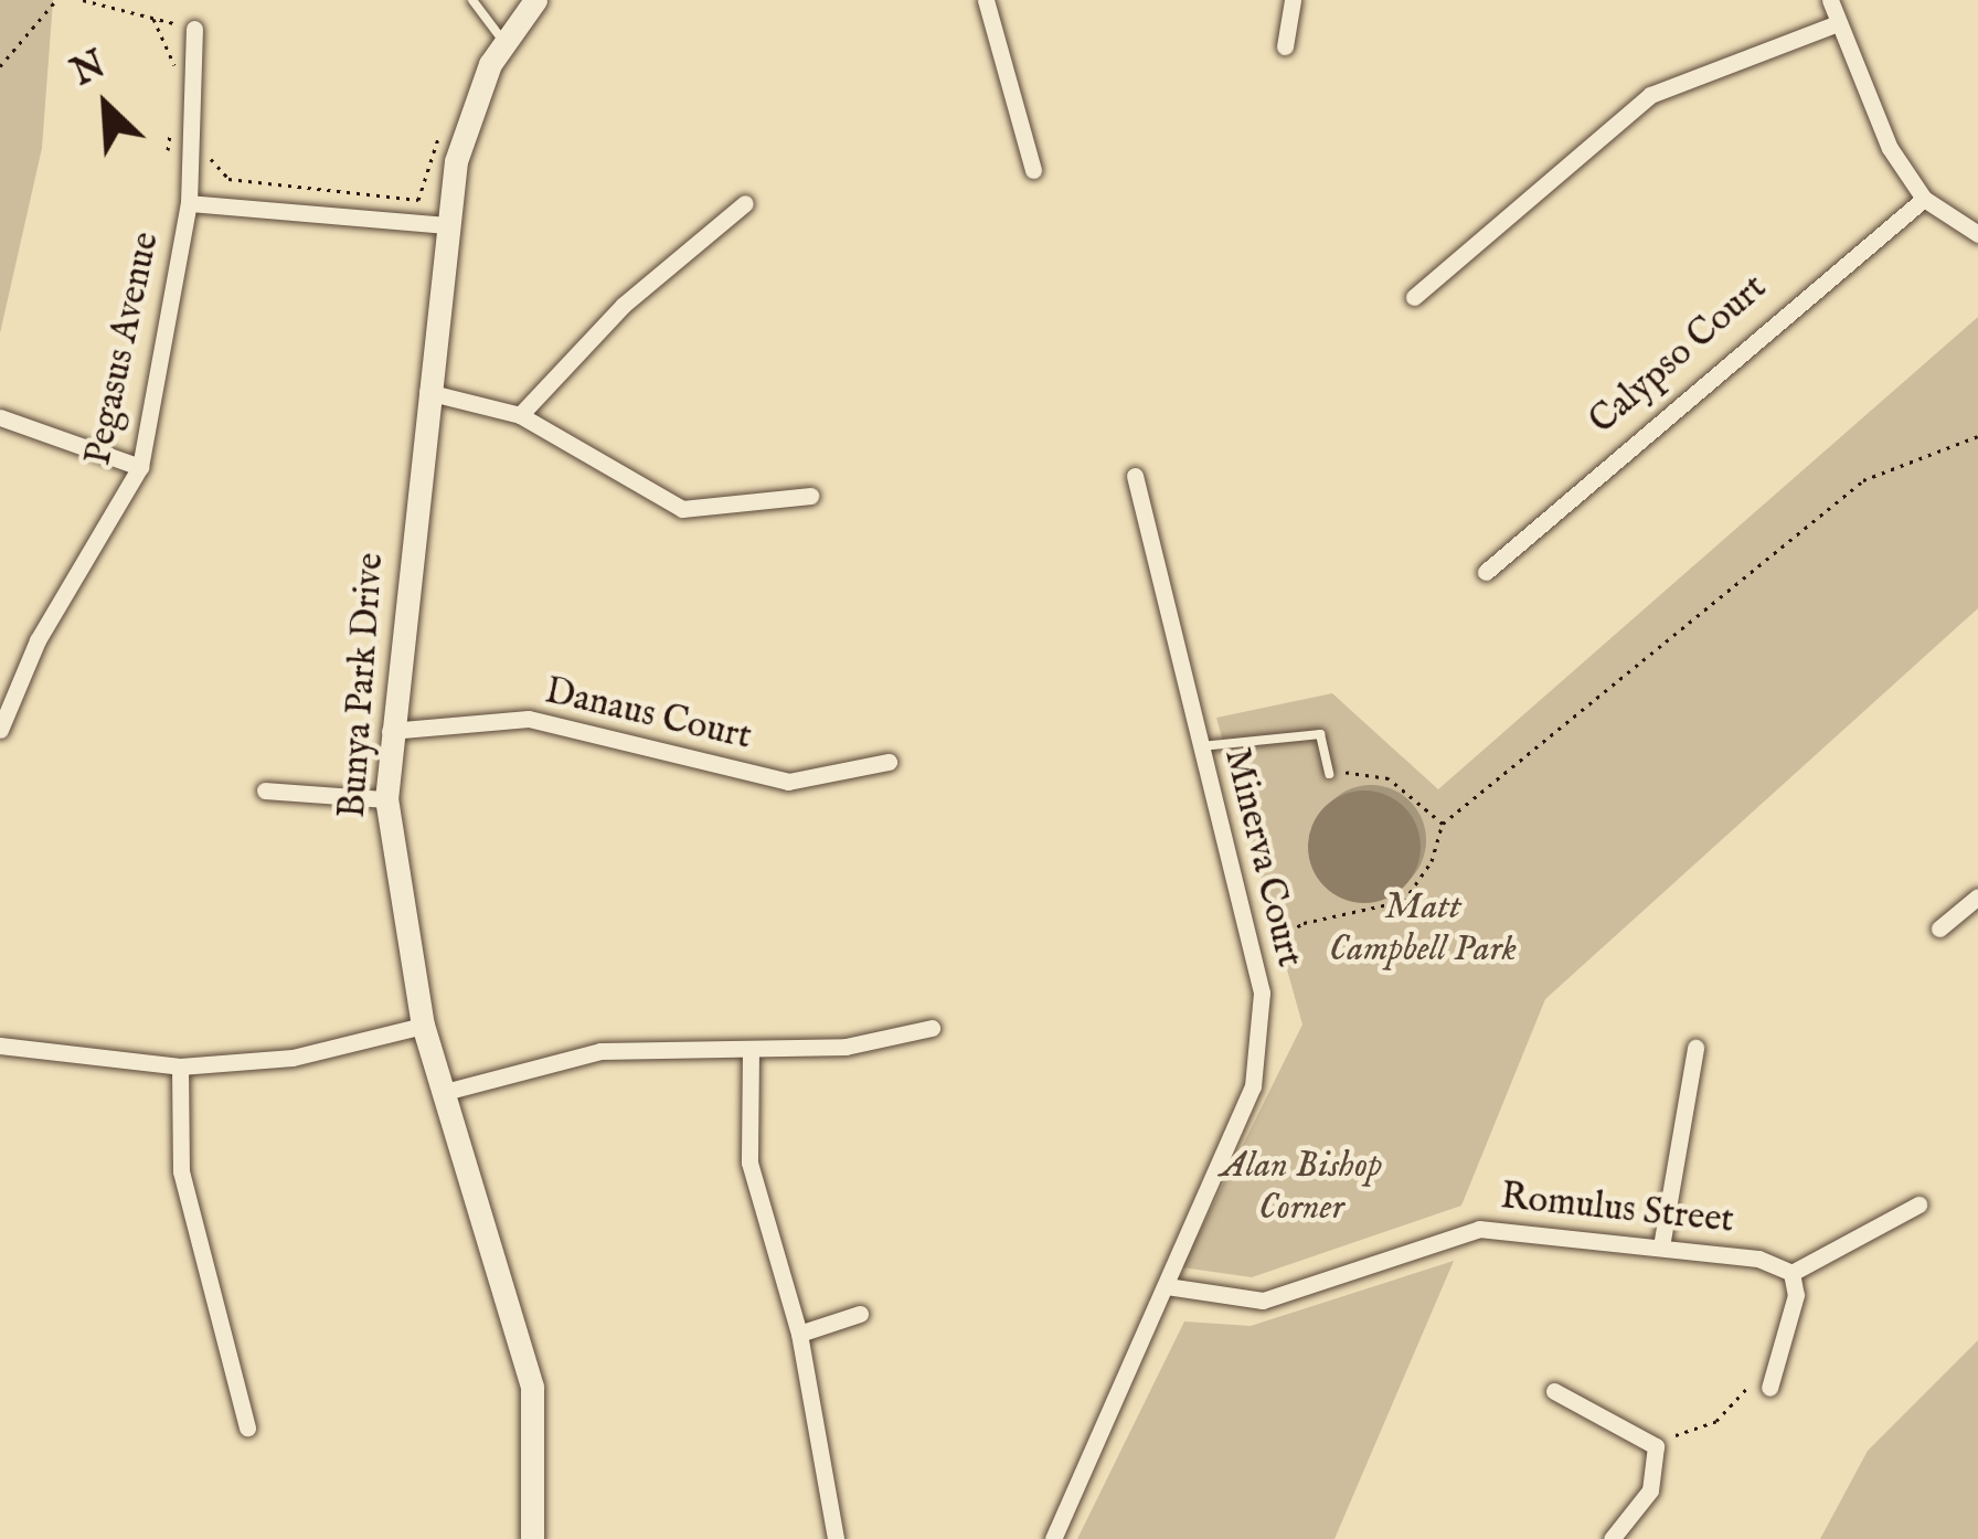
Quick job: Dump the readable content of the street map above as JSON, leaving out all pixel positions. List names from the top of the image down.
{
  "streets": {
    "street": [
      "Pegasus Avenue",
      "Calypso Court",
      "Bunya Park Drive",
      "Danaus Court",
      "Minerva Court",
      "Romulus Street"
    ]
  },
  "crossings": [
    ["Bunya Park Drive", "Danaus Court"],
    ["Minerva Court", "Romulus Street"]
  ],
  "parks": ["Matt Campbell Park", "Alan Bishop Corner"],
  "north": "top left"
}
